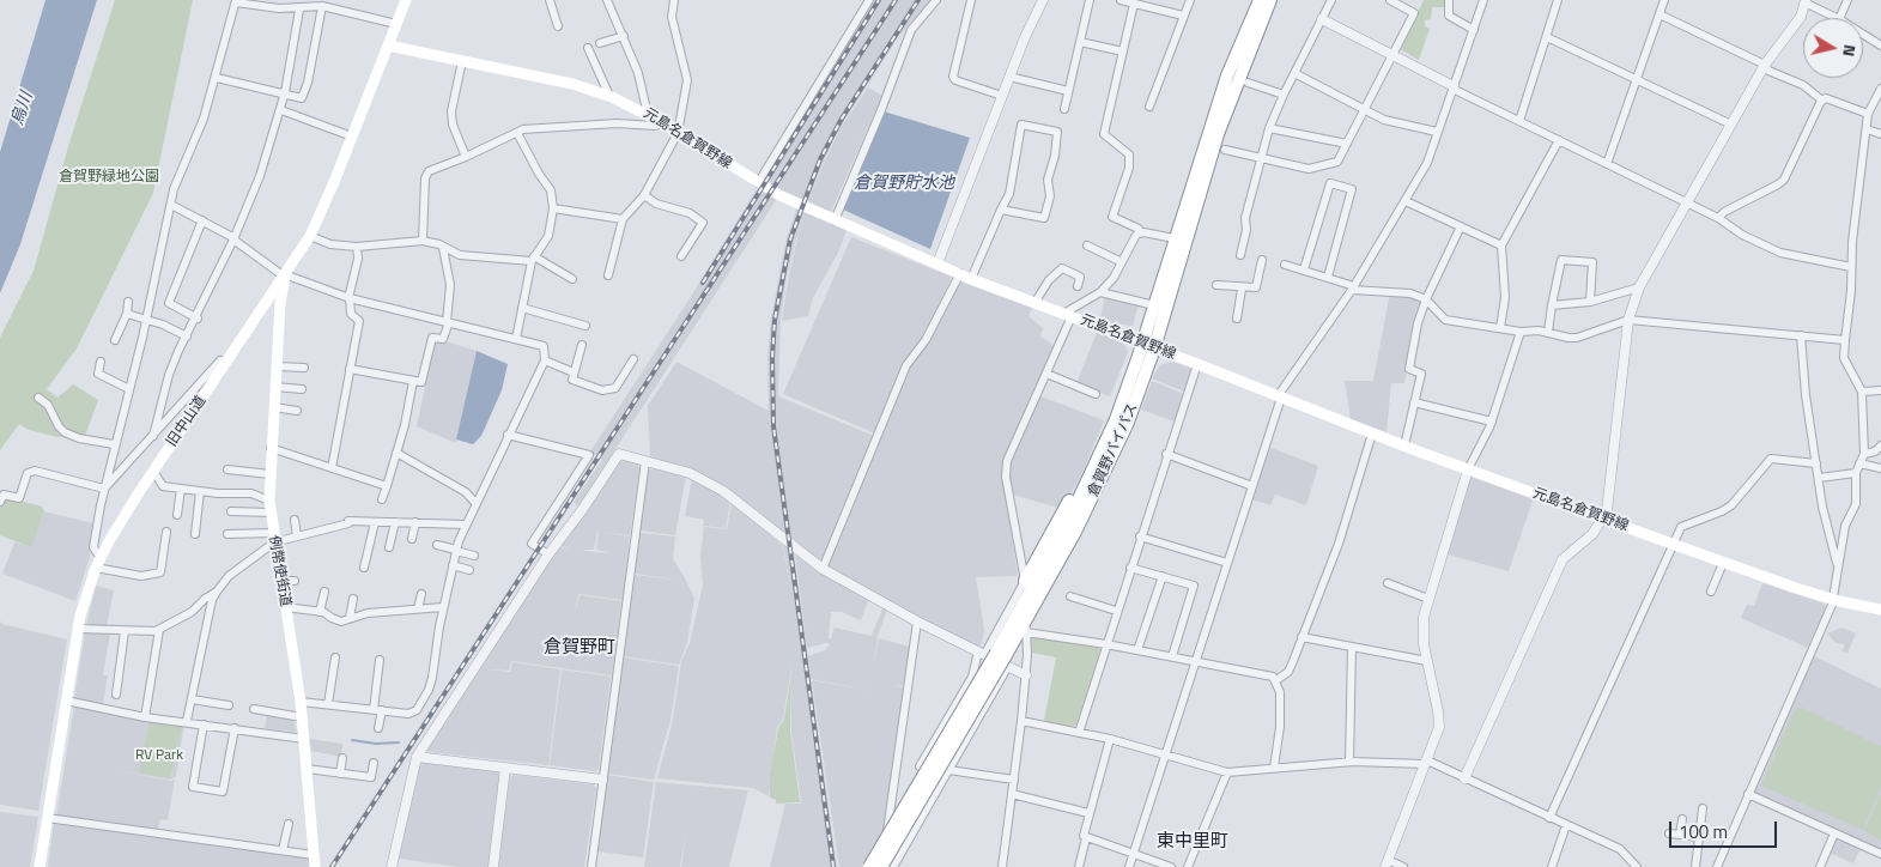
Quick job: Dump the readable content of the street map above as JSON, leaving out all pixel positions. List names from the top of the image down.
{
  "streets": {
    "highway": ["倉賀野バイパス"],
    "main road": ["元島名倉賀野線", "旧中山道", "例幣使街道"]
  },
  "crossings": [
    ["元島名倉賀野線", "旧中山道"],
    ["元島名倉賀野線", "倉賀野バイパス"],
    ["旧中山道", "例幣使街道"]
  ],
  "districts": ["倉賀野町", "東中里町"],
  "water": ["烏川", "倉賀野貯水池"],
  "parks": ["倉賀野緑地公園", "RV Park"],
  "scale_bar": "100 m",
  "north": "right"
}
